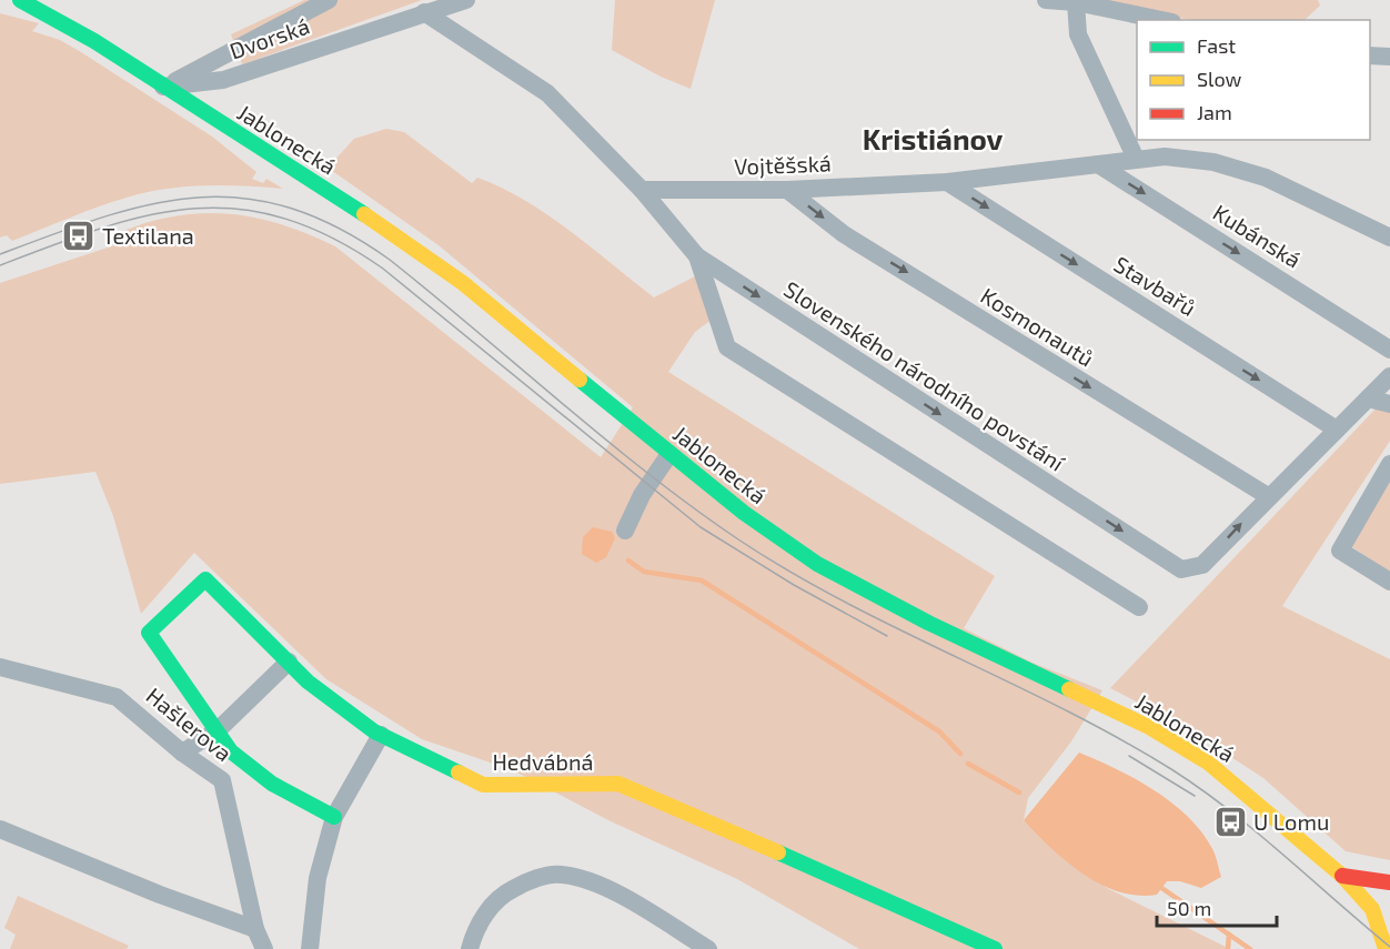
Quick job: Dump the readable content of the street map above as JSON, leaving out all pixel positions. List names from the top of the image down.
{
  "streets": {
    "main road": ["Jablonecká", "Hedvábná"],
    "street": [
      "Dvorská",
      "Vojtěšská",
      "Kubánská",
      "Stavbařů",
      "Kosmonautů",
      "Slovenského národního povstání",
      "Hašlerova"
    ]
  },
  "crossings": [
    ["Dvorská", "Jablonecká"],
    ["Vojtěšská", "Kubánská"],
    ["Vojtěšská", "Stavbařů"],
    ["Vojtěšská", "Kosmonautů"],
    ["Vojtěšská", "Slovenského národního povstání"],
    ["Kosmonautů", "Slovenského národního povstání"]
  ],
  "one_way": ["Kubánská", "Stavbařů"],
  "districts": ["Kristiánov"],
  "places": {
    "bus stop": ["Textilana", "U Lomu"]
  },
  "legend": ["Fast", "Slow", "Jam"],
  "scale_bar": "50 m"
}
